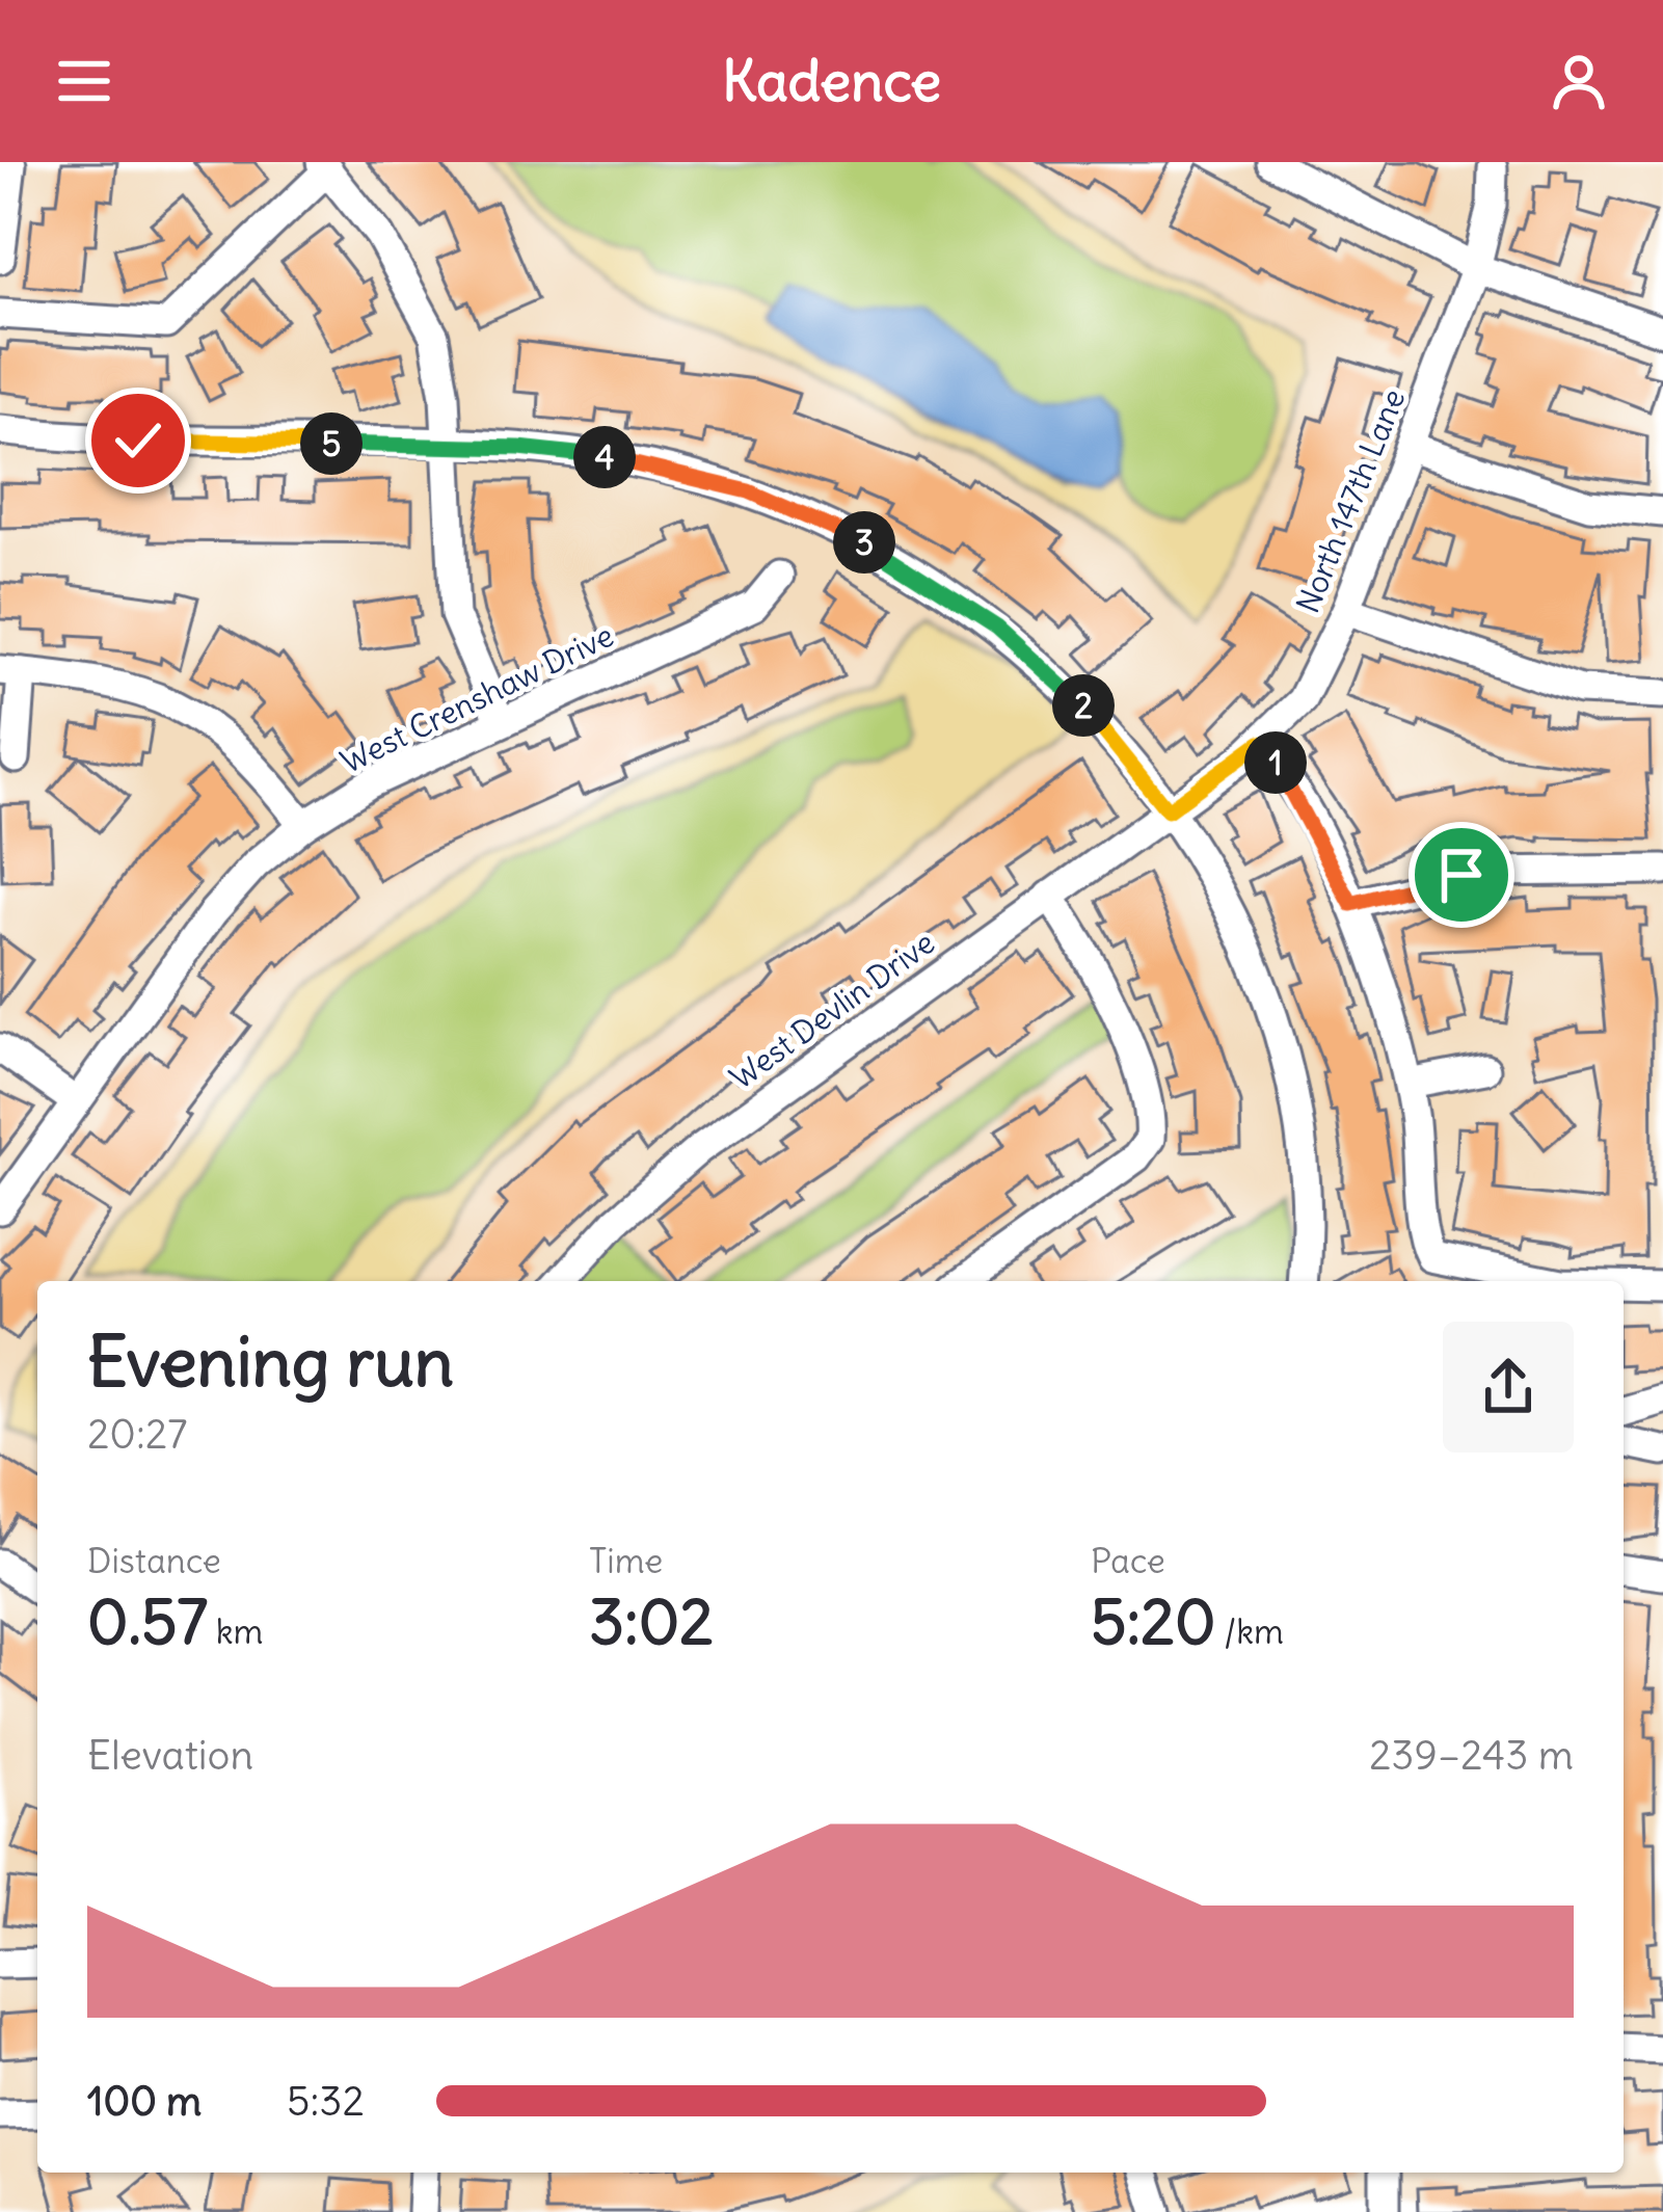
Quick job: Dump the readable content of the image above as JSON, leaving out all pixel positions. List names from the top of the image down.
{
  "streets": {
    "street": ["North 147th Lane", "West Crenshaw Drive", "West Devlin Drive"]
  },
  "crossings": [
    ["North 147th Lane", "West Devlin Drive"]
  ],
  "page": {
    "header": "Kadence",
    "pins": [
      "5",
      "4",
      "3",
      "2",
      "1"
    ],
    "heading": ["Evening run", "20:27"],
    "stats": [
      ["Distance", "0.57 km"],
      ["Time", "3:02"],
      ["Pace", "5:20 /km"]
    ],
    "chart": ["Elevation", "239–243 m"],
    "list": [
      {
        "name": "100 m",
        "note": "5:32"
      }
    ]
  }
}
